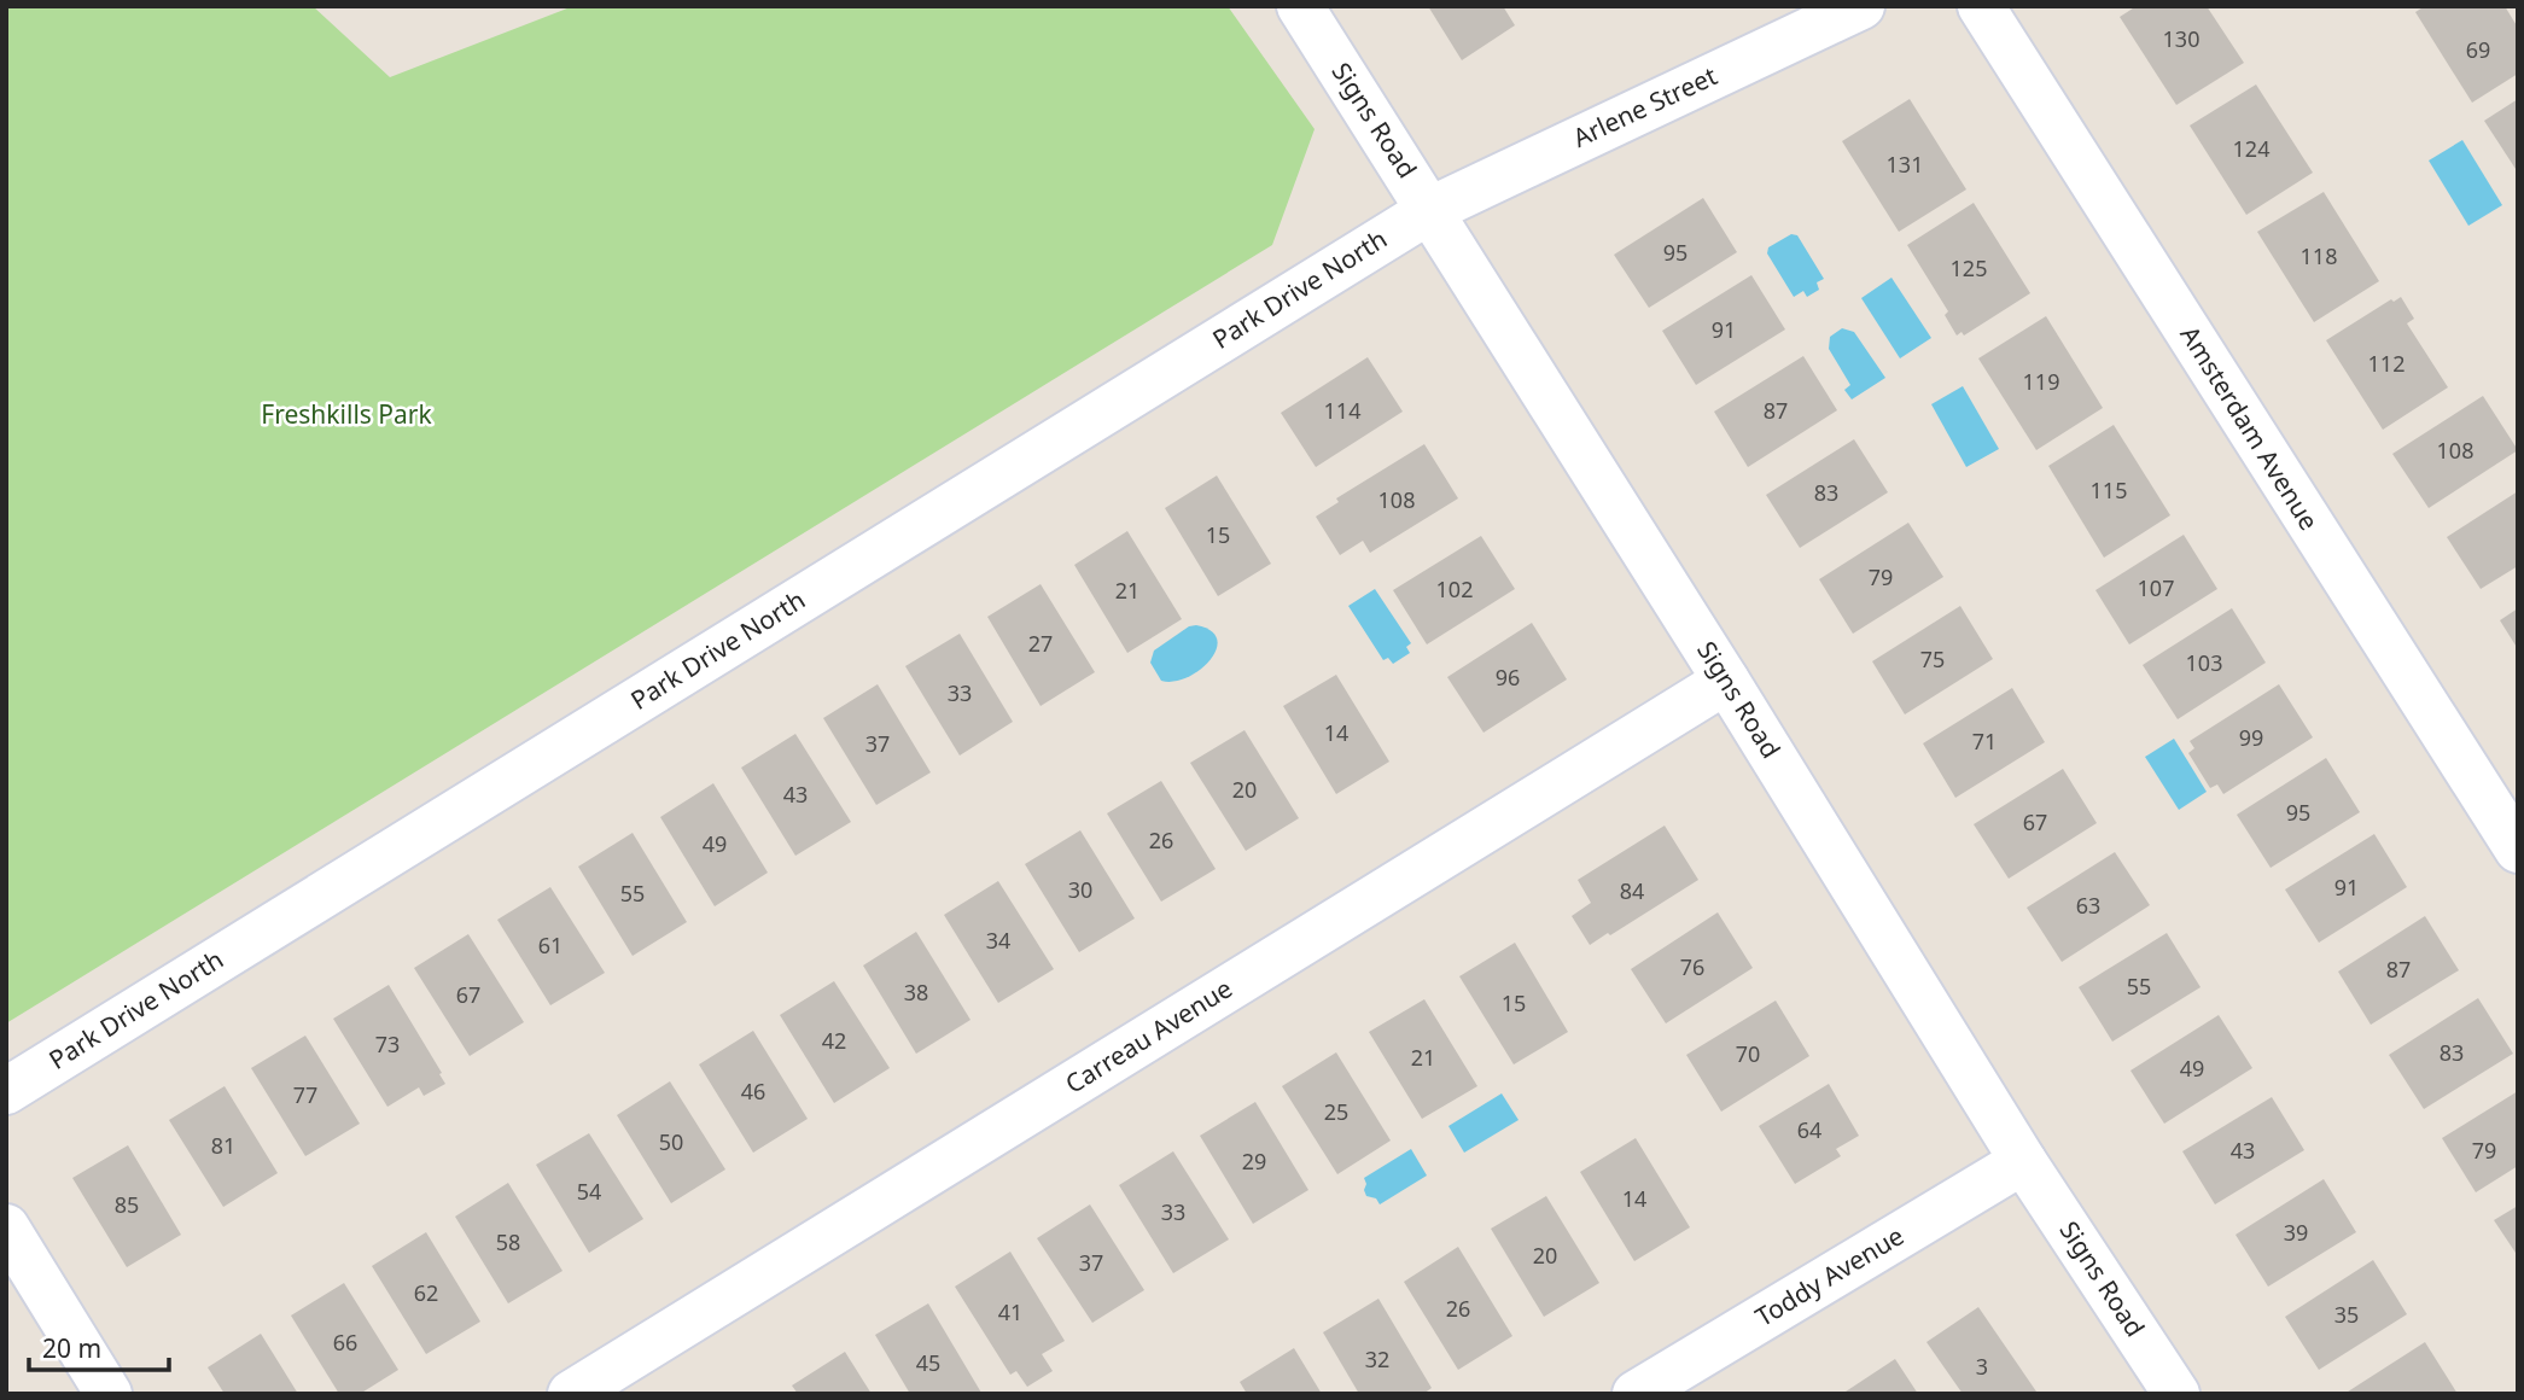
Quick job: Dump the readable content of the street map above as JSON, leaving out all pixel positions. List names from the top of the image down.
{
  "streets": {
    "street": [
      "Arlene Street",
      "Signs Road",
      "Park Drive North",
      "Amsterdam Avenue",
      "Carreau Avenue",
      "Toddy Avenue"
    ]
  },
  "crossings": [
    ["Arlene Street", "Signs Road"],
    ["Arlene Street", "Park Drive North"],
    ["Signs Road", "Park Drive North"],
    ["Signs Road", "Carreau Avenue"],
    ["Signs Road", "Toddy Avenue"]
  ],
  "parks": ["Freshkills Park"],
  "house_numbers": [
    "130",
    "69",
    "124",
    "131",
    "95",
    "118",
    "125",
    "91",
    "112",
    "119",
    "114",
    "87",
    "108",
    "115",
    "83",
    "108",
    "15",
    "79",
    "107",
    "102",
    "21",
    "27",
    "75",
    "103",
    "96",
    "33",
    "14",
    "99",
    "71",
    "37",
    "20",
    "43",
    "95",
    "67",
    "26",
    "49",
    "91",
    "30",
    "84",
    "55",
    "63",
    "34",
    "61",
    "76",
    "87",
    "55",
    "38",
    "67",
    "15",
    "42",
    "73",
    "83",
    "70",
    "21",
    "49",
    "46",
    "77",
    "25",
    "64",
    "50",
    "81",
    "43",
    "79",
    "29",
    "54",
    "14",
    "85",
    "33",
    "39",
    "58",
    "20",
    "37",
    "62",
    "26",
    "41",
    "35",
    "66",
    "32",
    "45",
    "3"
  ],
  "scale_bar": "20 m"
}
